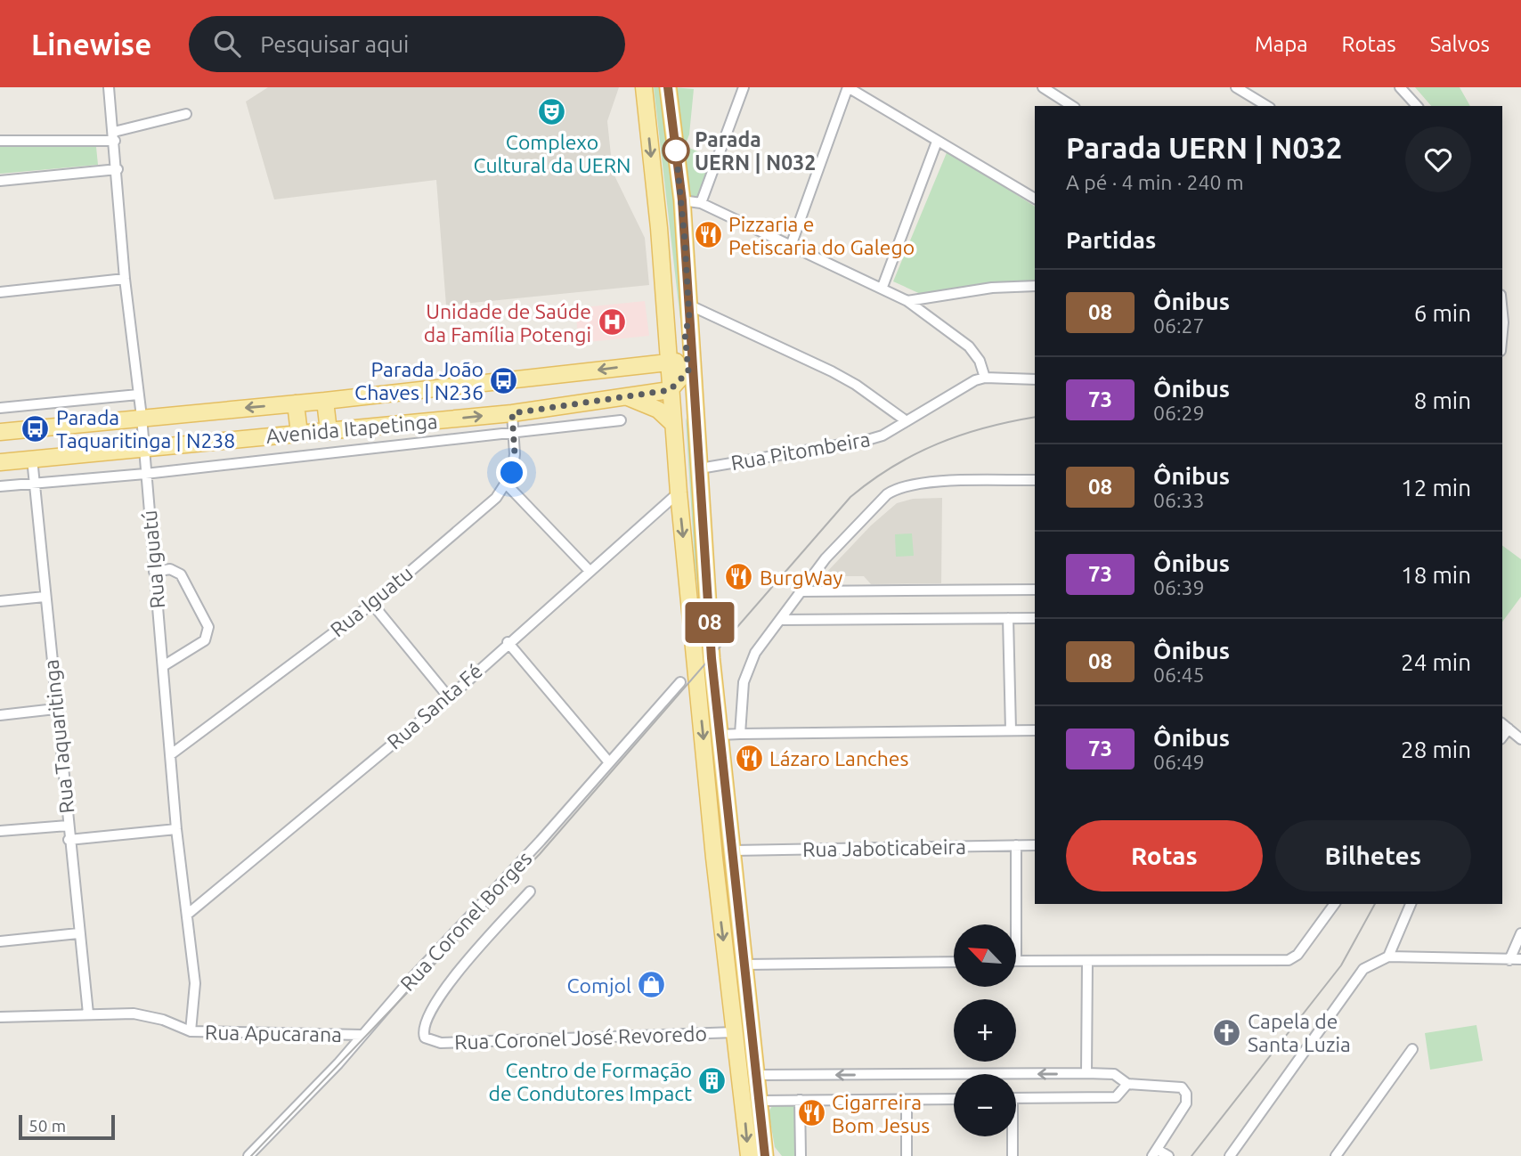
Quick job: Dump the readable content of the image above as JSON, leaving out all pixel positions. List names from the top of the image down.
{
  "streets": {
    "main road": ["Avenida Itapetinga"],
    "street": [
      "Rua Pitombeira",
      "Rua Iguatú",
      "Rua Iguatu",
      "Rua Santa Fé",
      "Rua Taquaritinga",
      "Rua Jaboticabeira",
      "Rua Coronel Borges",
      "Rua Apucarana",
      "Rua Coronel José Revoredo"
    ]
  },
  "crossings": [
    ["Avenida Itapetinga", "Rua Iguatú"],
    ["Avenida Itapetinga", "Rua Taquaritinga"],
    ["Rua Iguatú", "Rua Iguatu"],
    ["Rua Iguatú", "Rua Santa Fé"],
    ["Rua Iguatú", "Rua Apucarana"],
    ["Rua Taquaritinga", "Rua Apucarana"],
    ["Rua Coronel Borges", "Rua Apucarana"]
  ],
  "places": {
    "theatre": ["Complexo Cultural da UERN"],
    "other": ["Parada UERN | N032"],
    "restaurant": [
      "Pizzaria e Petiscaria do Galego",
      "BurgWay",
      "Lázaro Lanches",
      "Cigarreira Bom Jesus"
    ],
    "hospital": ["Unidade de Saúde da Família Potengi"],
    "bus stop": ["Parada João Chaves | N236", "Parada Taquaritinga | N238"],
    "shop": ["Comjol"],
    "church": ["Capela de Santa Luzia"],
    "building": ["Centro de Formação de Condutores Impact"]
  },
  "lines": ["bus line 08"],
  "scale_bar": "50 m",
  "north": "top left",
  "page": {
    "header": "Linewise",
    "search": "Pesquisar aqui",
    "nav": ["Mapa", "Rotas", "Salvos"],
    "on_map": "08",
    "heading": [
      ["Parada UERN | N032", "A pé · 4 min · 240 m"],
      "Partidas"
    ],
    "list": [
      {
        "mark": "08",
        "name": "Ônibus",
        "note": "06:27",
        "value": "6 min"
      },
      {
        "mark": "73",
        "name": "Ônibus",
        "note": "06:29",
        "value": "8 min"
      },
      {
        "mark": "08",
        "name": "Ônibus",
        "note": "06:33",
        "value": "12 min"
      },
      {
        "mark": "73",
        "name": "Ônibus",
        "note": "06:39",
        "value": "18 min"
      },
      {
        "mark": "08",
        "name": "Ônibus",
        "note": "06:45",
        "value": "24 min"
      },
      {
        "mark": "73",
        "name": "Ônibus",
        "note": "06:49",
        "value": "28 min"
      }
    ],
    "buttons": ["Rotas", "Bilhetes"],
    "map_buttons": ["+", "−"],
    "scale": "50 m"
  }
}
